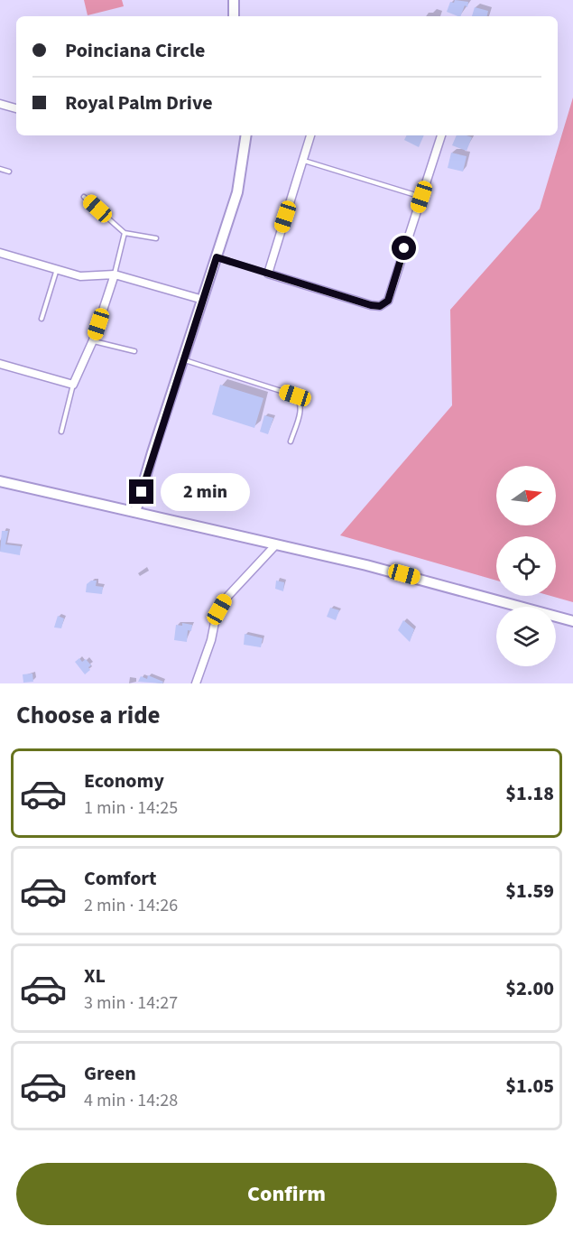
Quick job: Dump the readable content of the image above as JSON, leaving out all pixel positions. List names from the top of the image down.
{
  "north": "right",
  "page": {
    "banner": ["Poinciana Circle", "Royal Palm Drive"],
    "bubble": "2 min",
    "heading": "Choose a ride",
    "list": [
      {
        "name": "Economy",
        "note": "1 min · 14:25",
        "value": "$1.18"
      },
      {
        "name": "Comfort",
        "note": "2 min · 14:26",
        "value": "$1.59"
      },
      {
        "name": "XL",
        "note": "3 min · 14:27",
        "value": "$2.00"
      },
      {
        "name": "Green",
        "note": "4 min · 14:28",
        "value": "$1.05"
      }
    ],
    "buttons": "Confirm"
  }
}
